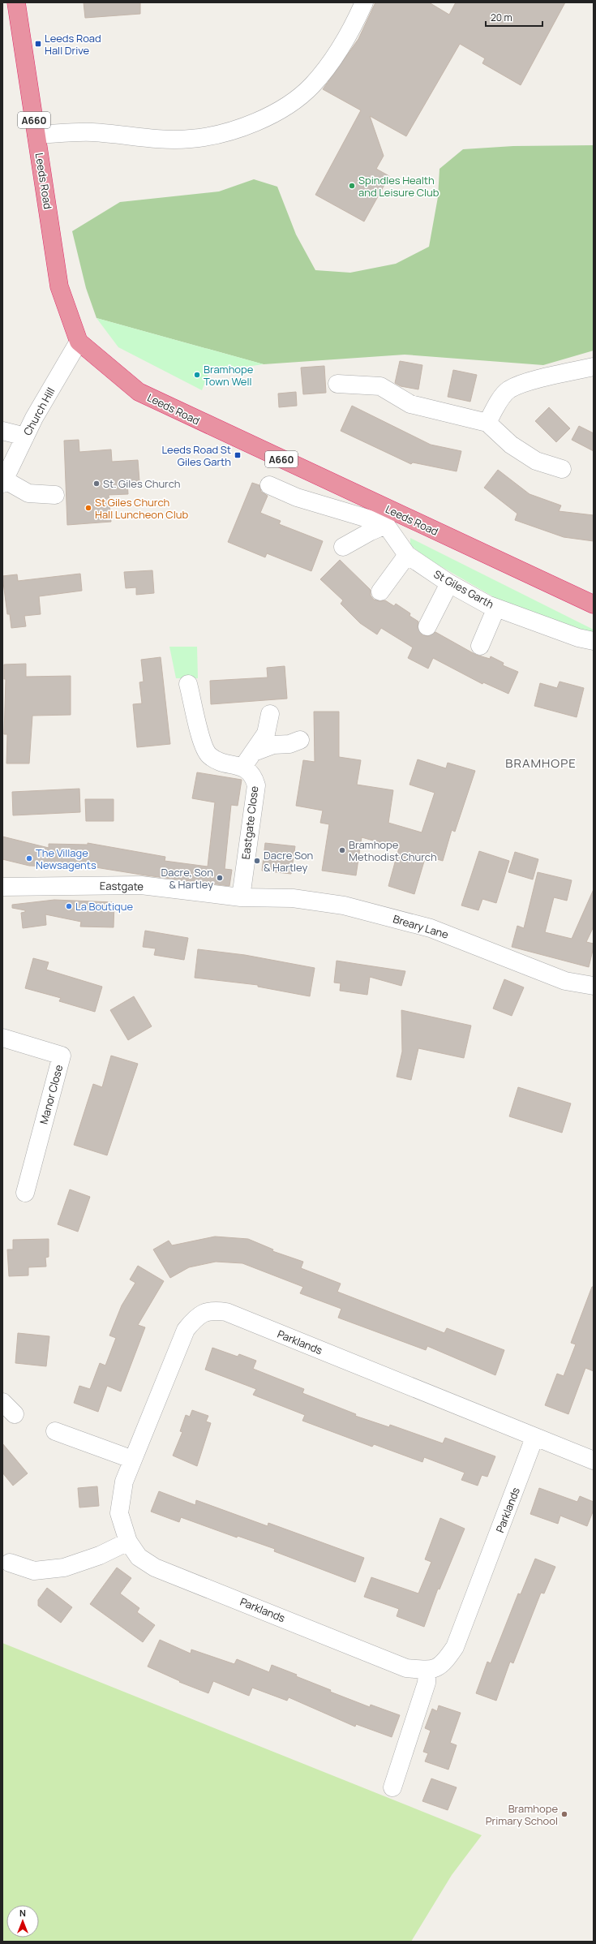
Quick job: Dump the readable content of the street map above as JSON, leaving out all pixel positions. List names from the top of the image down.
{
  "streets": {
    "highway": ["A660", "Leeds Road"],
    "street": [
      "Church Hill",
      "St Giles Garth",
      "Eastgate Close",
      "Eastgate",
      "Breary Lane",
      "Manor Close",
      "Parklands"
    ]
  },
  "crossings": [
    ["Leeds Road", "Church Hill"],
    ["Leeds Road", "St Giles Garth"],
    ["Eastgate Close", "Eastgate"],
    ["Eastgate Close", "Breary Lane"],
    ["Eastgate", "Breary Lane"]
  ],
  "districts": ["BRAMHOPE"],
  "places": {
    "transit": ["Leeds Road Hall Drive", "Leeds Road St Giles Garth"],
    "other": [
      "Spindles Health and Leisure Club",
      "Bramhope Town Well",
      "St. Giles Church",
      "St Giles Church Hall Luncheon Club",
      "Bramhope Methodist Church",
      "The Village Newsagents",
      "Dacre Son & Hartley",
      "Dacre, Son & Hartley",
      "La Boutique",
      "Bramhope Primary School"
    ]
  },
  "scale_bar": "20 m",
  "north": "top"
}
